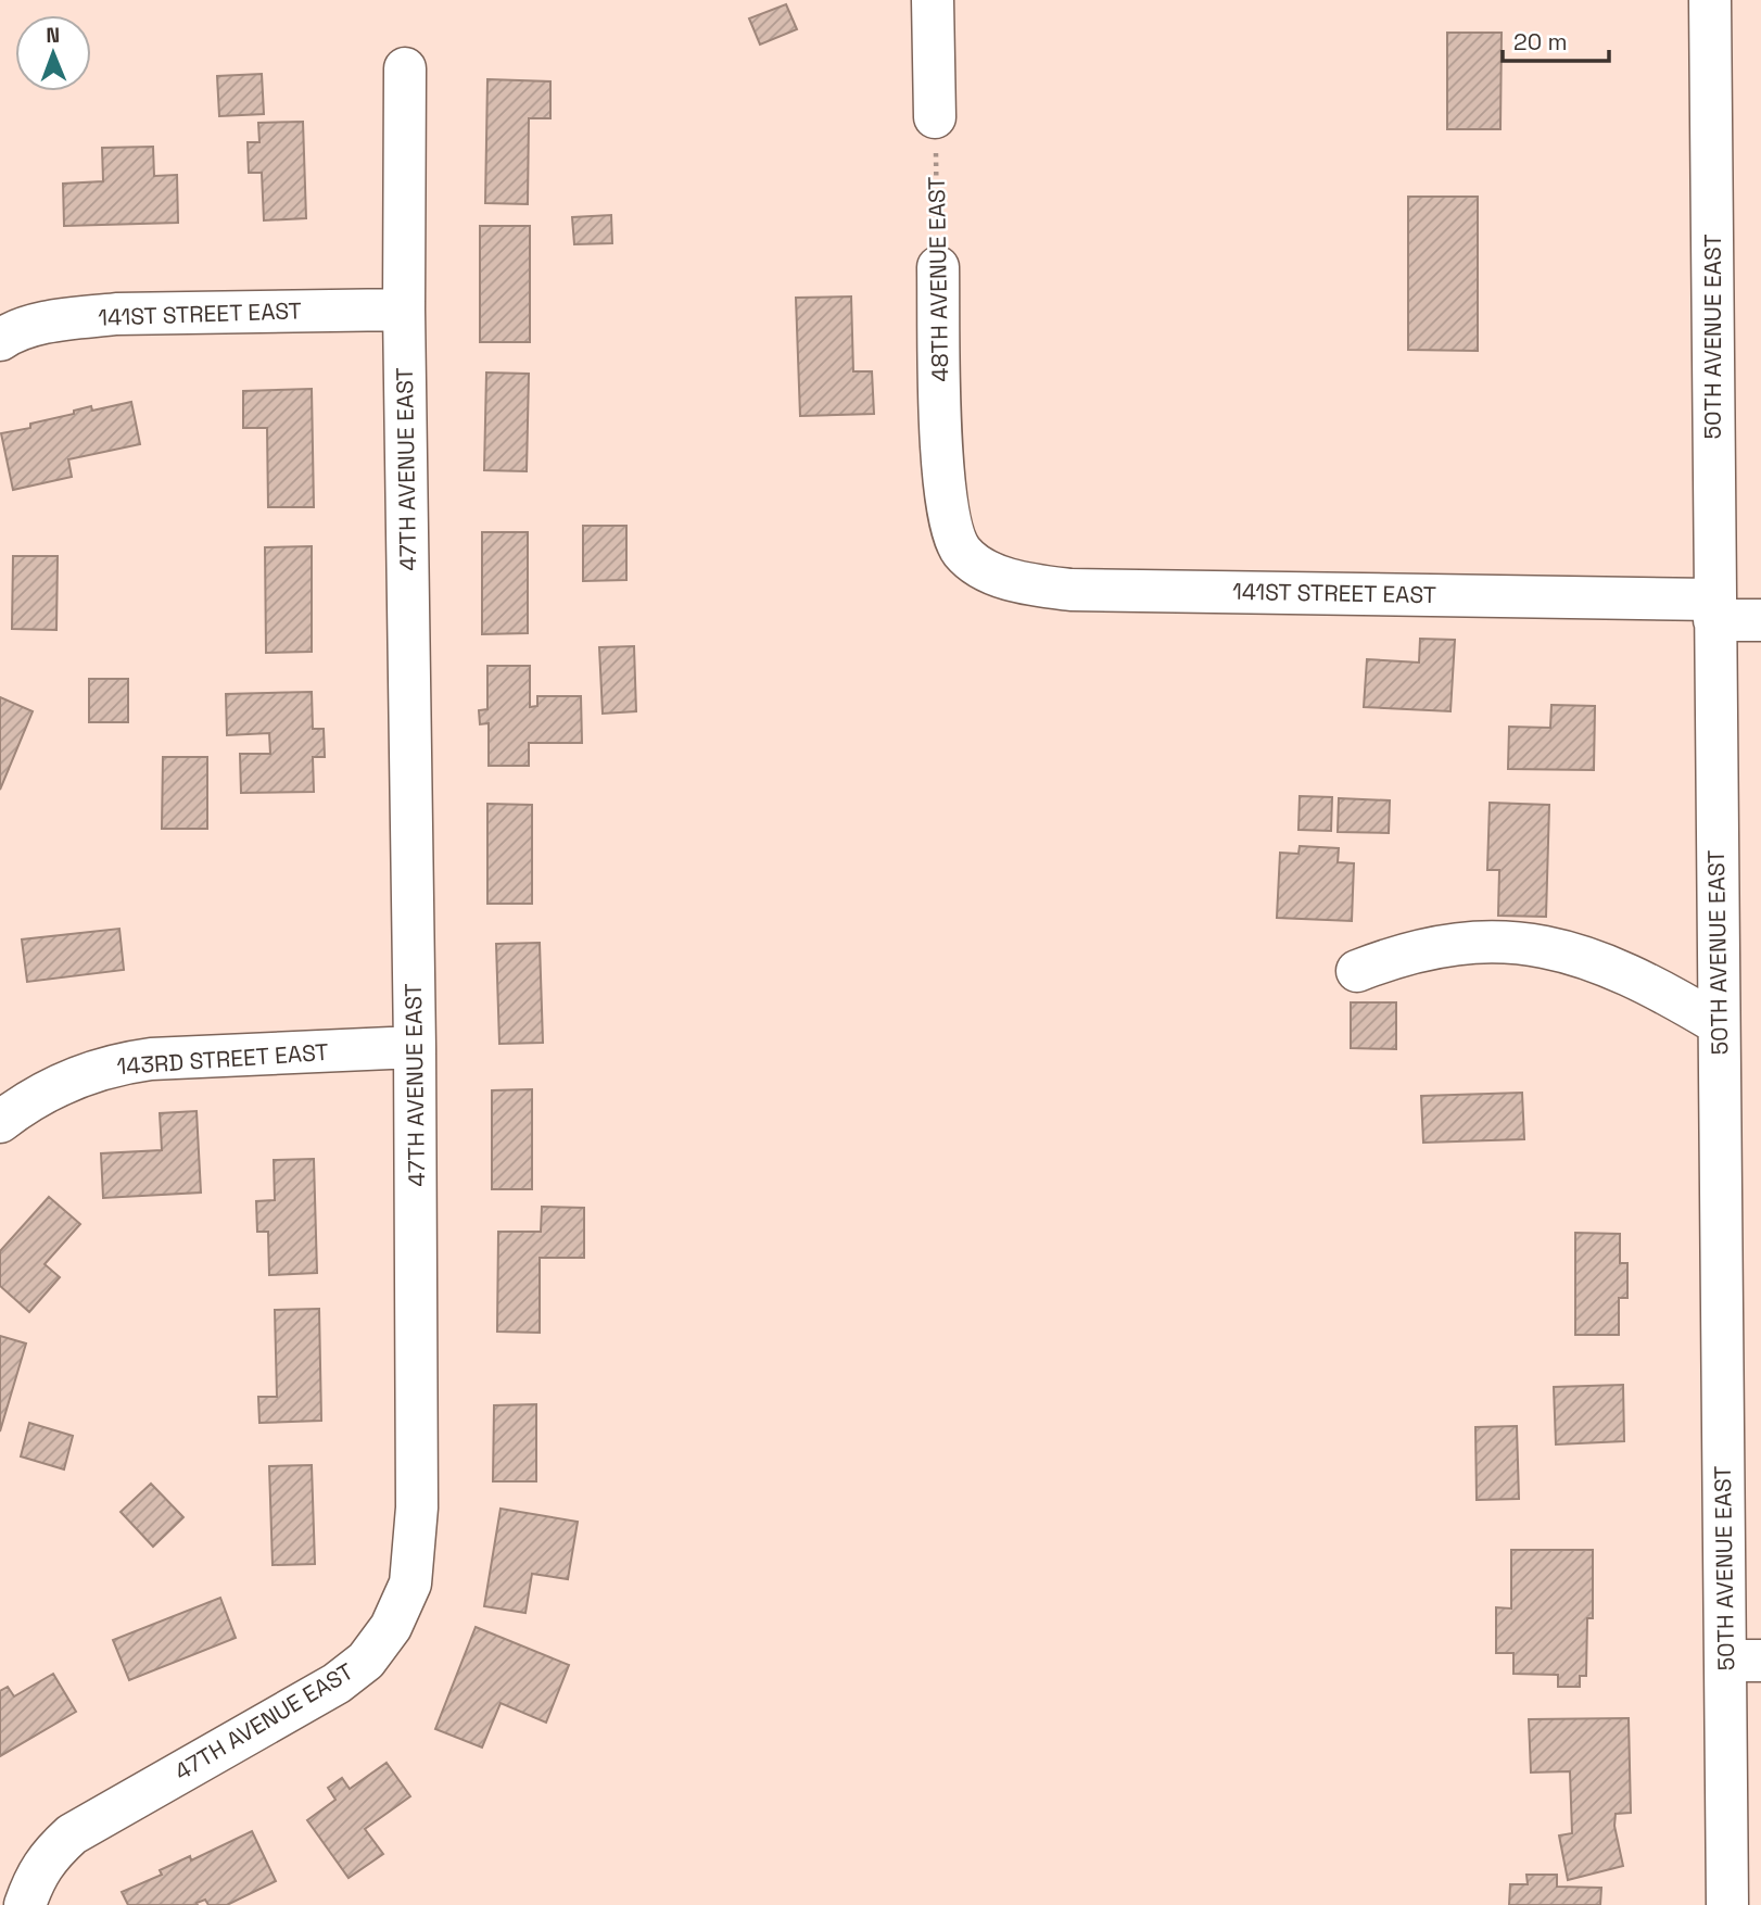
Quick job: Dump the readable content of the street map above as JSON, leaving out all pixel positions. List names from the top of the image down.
{
  "streets": {
    "street": [
      "48TH AVENUE EAST",
      "141ST STREET EAST",
      "50TH AVENUE EAST",
      "47TH AVENUE EAST",
      "143RD STREET EAST"
    ]
  },
  "crossings": [
    ["48TH AVENUE EAST", "141ST STREET EAST"],
    ["141ST STREET EAST", "50TH AVENUE EAST"],
    ["141ST STREET EAST", "47TH AVENUE EAST"],
    ["47TH AVENUE EAST", "143RD STREET EAST"]
  ],
  "scale_bar": "20 m",
  "north": "top"
}
